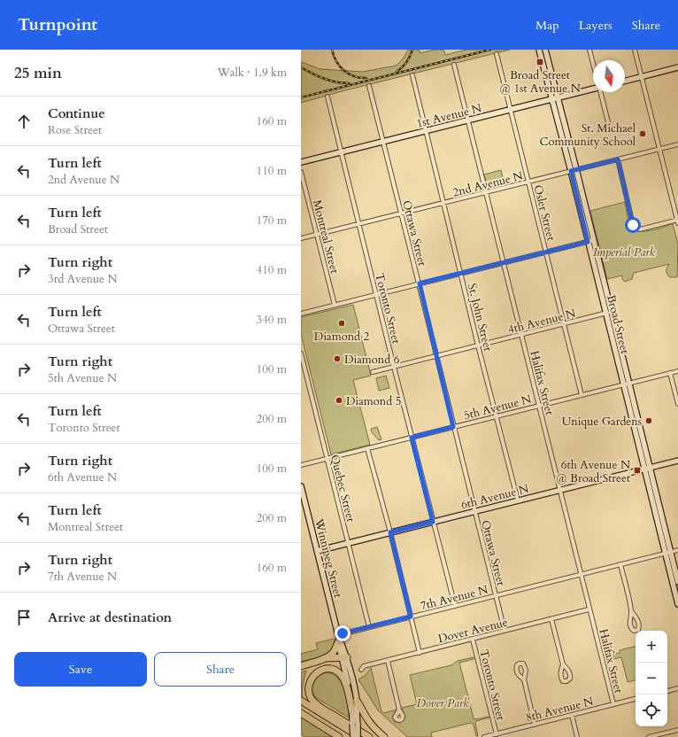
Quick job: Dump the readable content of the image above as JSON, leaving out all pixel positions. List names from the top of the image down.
{
  "streets": {
    "main road": [
      "1st Avenue N",
      "Broad Street",
      "6th Avenue N",
      "Winnipeg Street"
    ],
    "street": [
      "2nd Avenue N",
      "Osler Street",
      "Ottawa Street",
      "Montreal Street",
      "Toronto Street",
      "St. John Street",
      "4th Avenue N",
      "Halifax Street",
      "5th Avenue N",
      "Quebec Street",
      "7th Avenue N",
      "Dover Avenue",
      "8th Avenue N"
    ]
  },
  "crossings": [
    ["1st Avenue N", "Osler Street"],
    ["1st Avenue N", "Ottawa Street"],
    ["1st Avenue N", "Toronto Street"],
    ["1st Avenue N", "St. John Street"],
    ["1st Avenue N", "Broad Street"],
    ["1st Avenue N", "Halifax Street"],
    ["2nd Avenue N", "Osler Street"],
    ["2nd Avenue N", "Ottawa Street"],
    ["2nd Avenue N", "Montreal Street"],
    ["2nd Avenue N", "Toronto Street"],
    ["2nd Avenue N", "St. John Street"],
    ["2nd Avenue N", "Broad Street"],
    ["2nd Avenue N", "Halifax Street"],
    ["Osler Street", "4th Avenue N"],
    ["Osler Street", "5th Avenue N"],
    ["Ottawa Street", "4th Avenue N"],
    ["Ottawa Street", "5th Avenue N"],
    ["Ottawa Street", "6th Avenue N"],
    ["Ottawa Street", "7th Avenue N"],
    ["Ottawa Street", "Dover Avenue"],
    ["Toronto Street", "4th Avenue N"],
    ["Toronto Street", "5th Avenue N"],
    ["Toronto Street", "6th Avenue N"],
    ["Toronto Street", "7th Avenue N"],
    ["Toronto Street", "Dover Avenue"],
    ["Toronto Street", "8th Avenue N"],
    ["St. John Street", "4th Avenue N"],
    ["St. John Street", "5th Avenue N"],
    ["St. John Street", "6th Avenue N"],
    ["4th Avenue N", "Broad Street"],
    ["4th Avenue N", "Halifax Street"],
    ["Broad Street", "5th Avenue N"],
    ["Broad Street", "6th Avenue N"],
    ["Broad Street", "7th Avenue N"],
    ["Halifax Street", "5th Avenue N"],
    ["Halifax Street", "6th Avenue N"],
    ["Halifax Street", "7th Avenue N"],
    ["Halifax Street", "Dover Avenue"],
    ["Halifax Street", "8th Avenue N"],
    ["5th Avenue N", "Quebec Street"],
    ["Quebec Street", "6th Avenue N"],
    ["Quebec Street", "7th Avenue N"],
    ["6th Avenue N", "Winnipeg Street"],
    ["Winnipeg Street", "7th Avenue N"]
  ],
  "parks": ["Imperial Park", "Dover Park"],
  "places": {
    "transit": ["Broad Street @ 1st Avenue N", "6th Avenue N @ Broad Street"],
    "other": [
      "St. Michael Community School",
      "Diamond 2",
      "Diamond 6",
      "Diamond 5",
      "Unique Gardens"
    ]
  },
  "north": "bottom",
  "page": {
    "header": "Turnpoint",
    "nav": ["Map", "Layers", "Share"],
    "heading": ["25 min", "Walk · 1.9 km"],
    "list": [
      ["Continue", "Rose Street", "160 m"],
      ["Turn left", "2nd Avenue N", "110 m"],
      ["Turn left", "Broad Street", "170 m"],
      ["Turn right", "3rd Avenue N", "410 m"],
      ["Turn left", "Ottawa Street", "340 m"],
      ["Turn right", "5th Avenue N", "100 m"],
      ["Turn left", "Toronto Street", "200 m"],
      ["Turn right", "6th Avenue N", "100 m"],
      ["Turn left", "Montreal Street", "200 m"],
      ["Turn right", "7th Avenue N", "160 m"],
      "Arrive at destination"
    ],
    "map_buttons": ["+", "−"],
    "buttons": ["Save", "Share"]
  }
}
